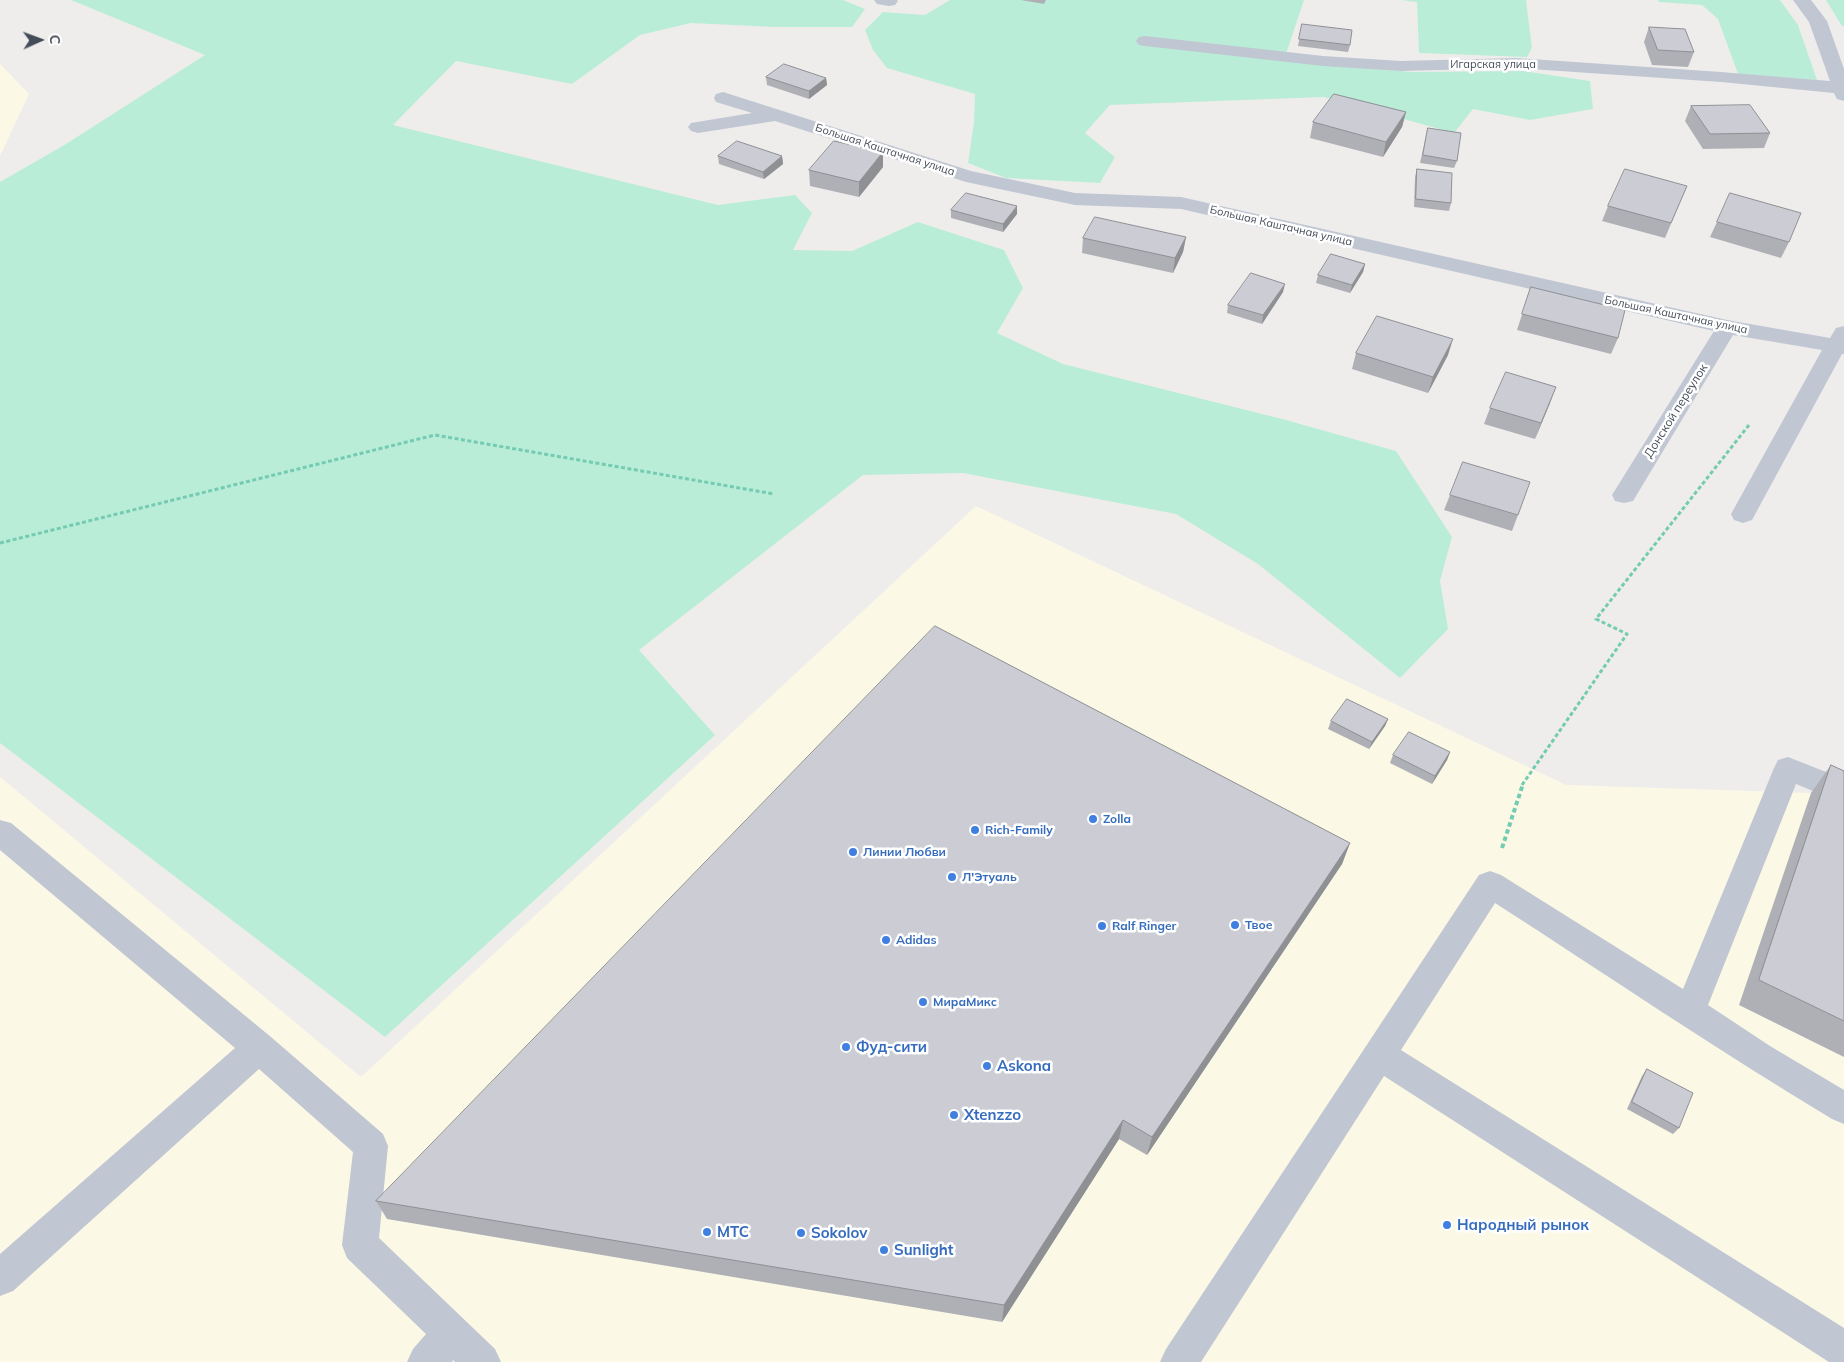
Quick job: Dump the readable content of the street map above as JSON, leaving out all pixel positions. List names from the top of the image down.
{
  "streets": {
    "street": ["Игарская улица", "Большая Каштачная улица", "Донской переулок"]
  },
  "crossings": [
    ["Большая Каштачная улица", "Донской переулок"]
  ],
  "places": [
    "Zolla",
    "Rich-Family",
    "Линии Любви",
    "Л'Этуаль",
    "Твое",
    "Ralf Ringer",
    "Adidas",
    "МираМикс",
    "Фуд-сити",
    "Askona",
    "Xtenzzo",
    "Народный рынок",
    "МТС",
    "Sokolov",
    "Sunlight"
  ],
  "north": "right"
}
